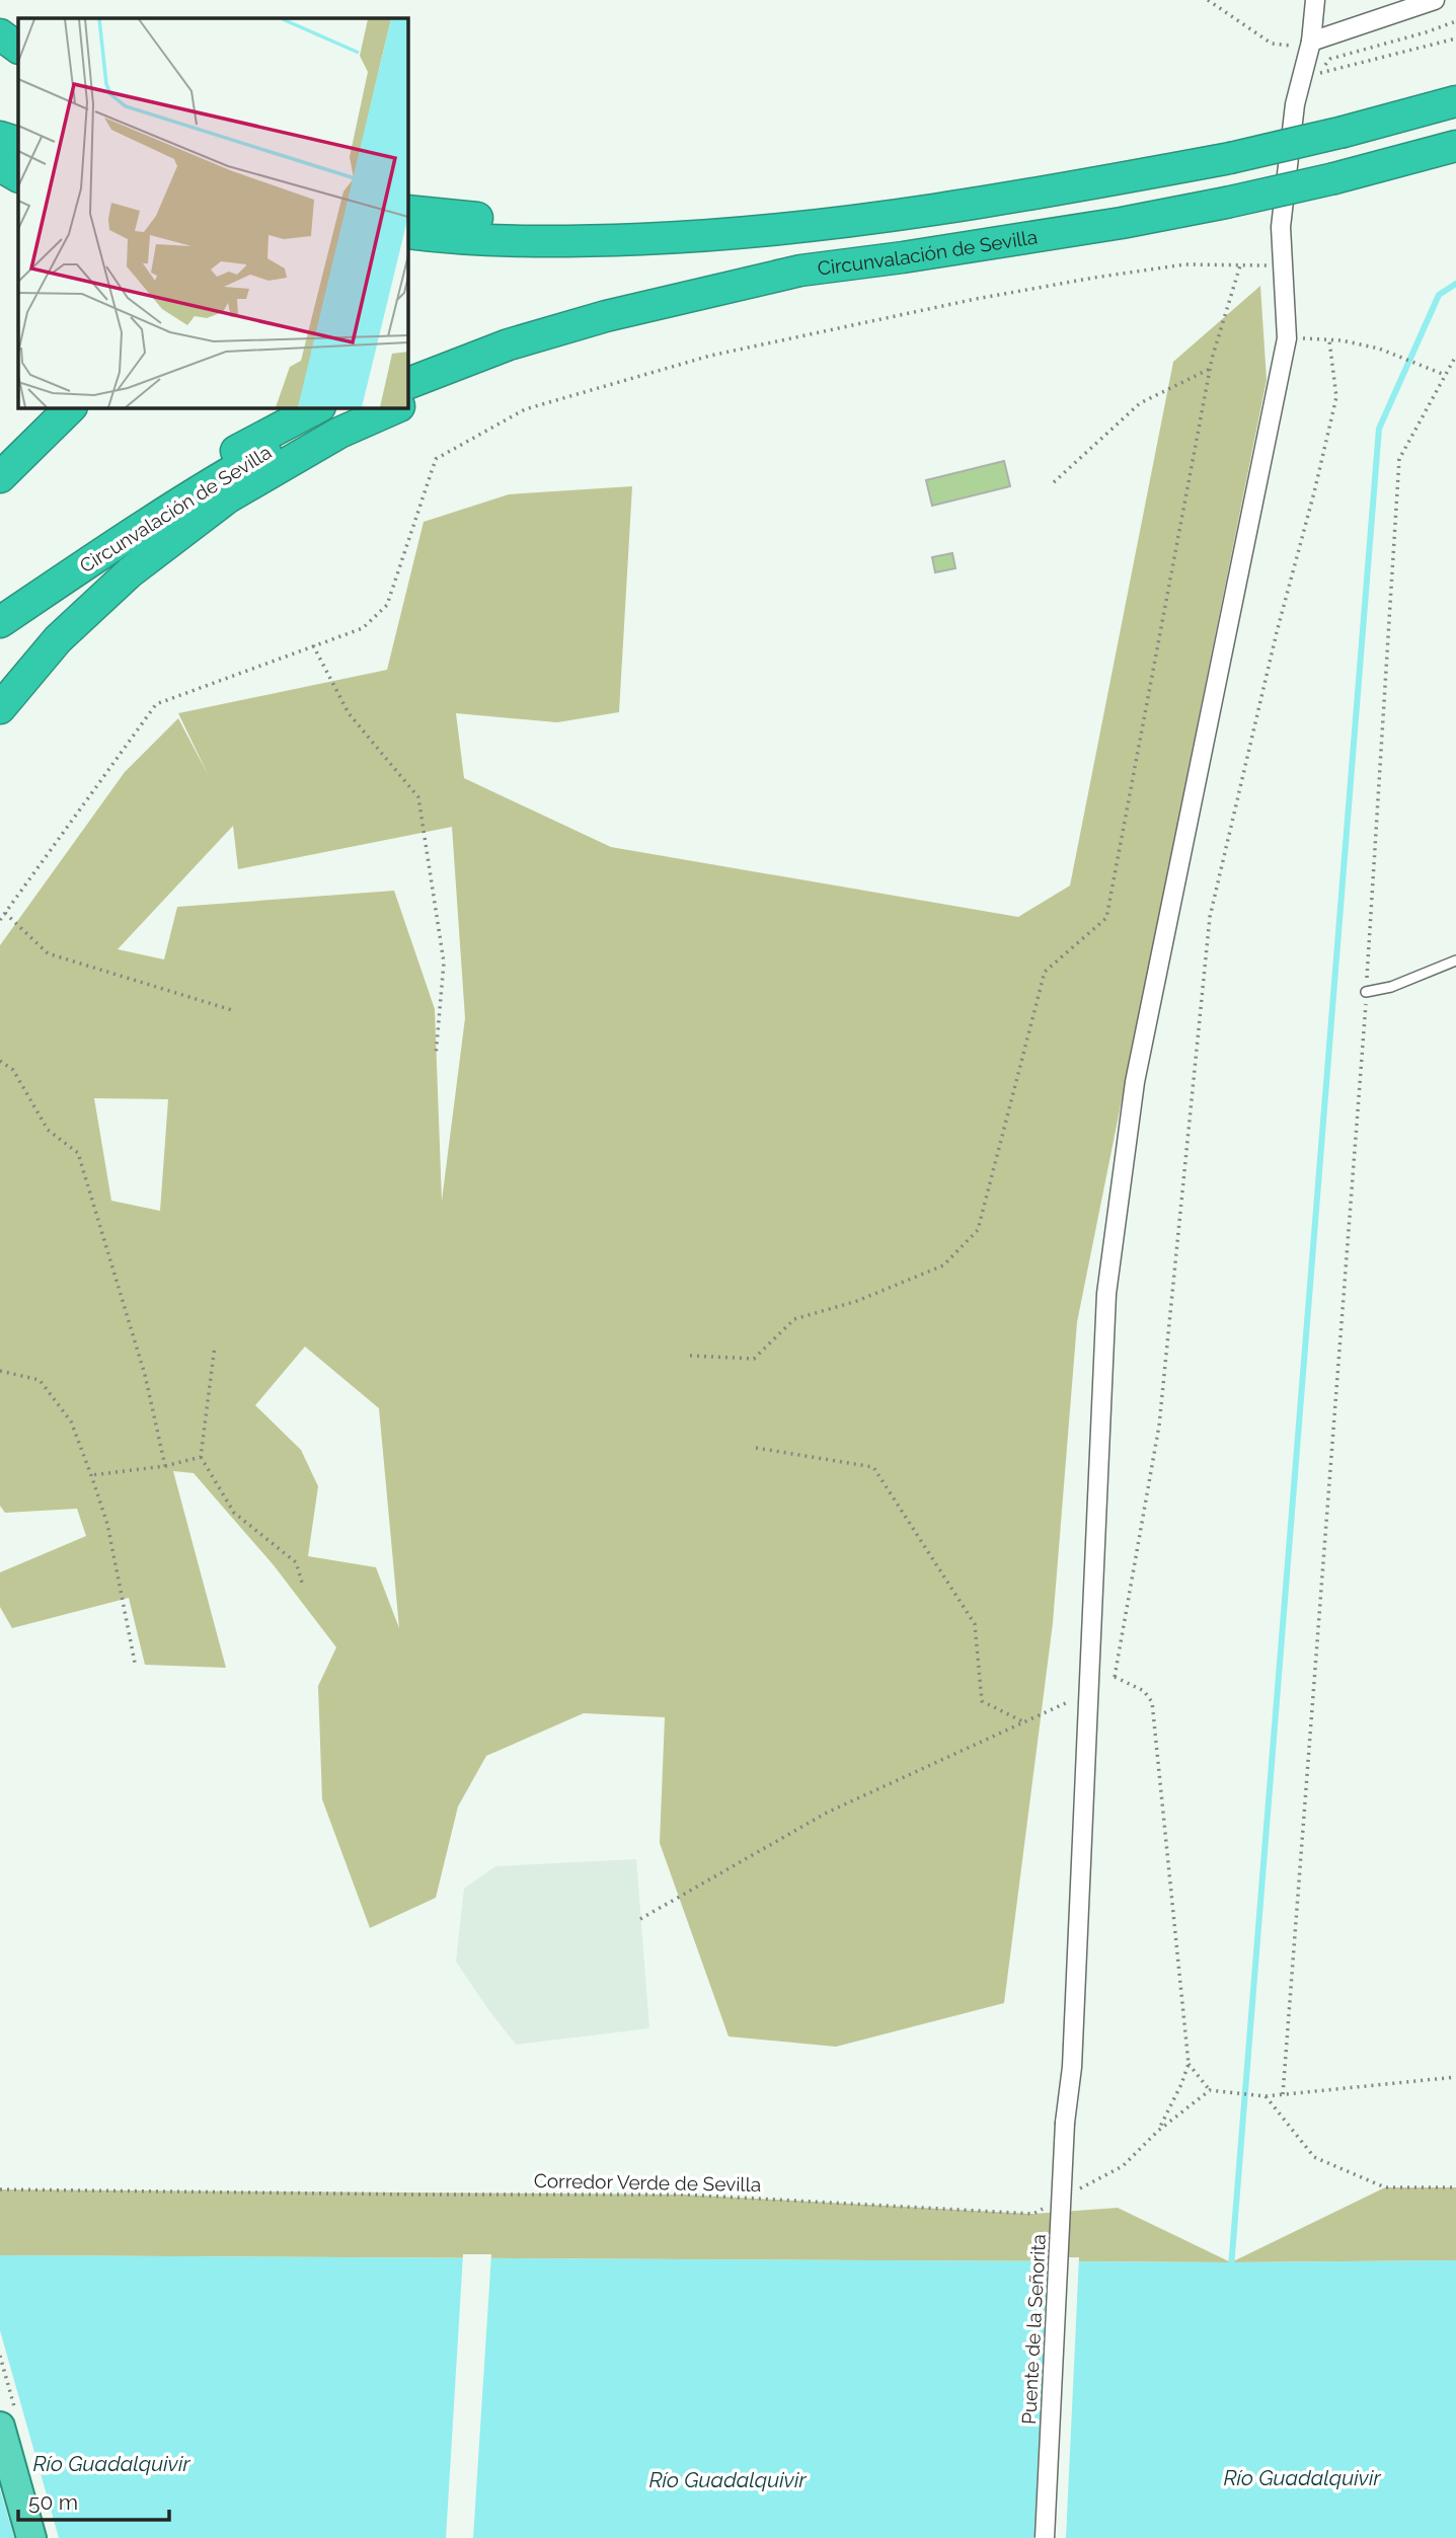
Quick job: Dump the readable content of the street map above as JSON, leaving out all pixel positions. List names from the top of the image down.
{
  "streets": {
    "highway": ["Circunvalación de Sevilla"],
    "street": ["Puente de la Señorita"],
    "path": ["Corredor Verde de Sevilla"]
  },
  "water": ["Río Guadalquivir"],
  "scale_bar": "50 m"
}
